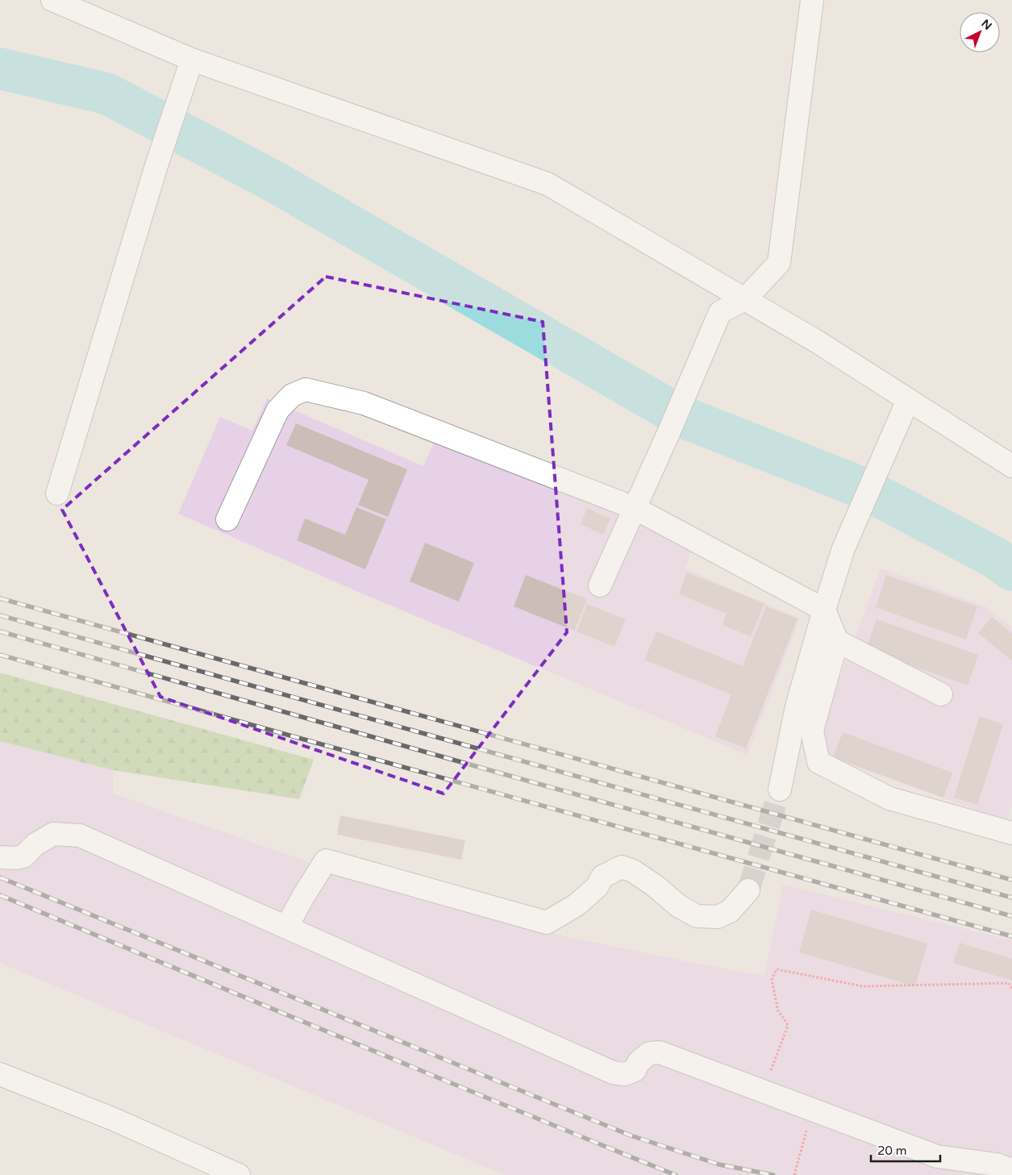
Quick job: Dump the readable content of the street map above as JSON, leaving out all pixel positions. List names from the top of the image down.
{
  "scale_bar": "20 m",
  "north": "top right"
}
